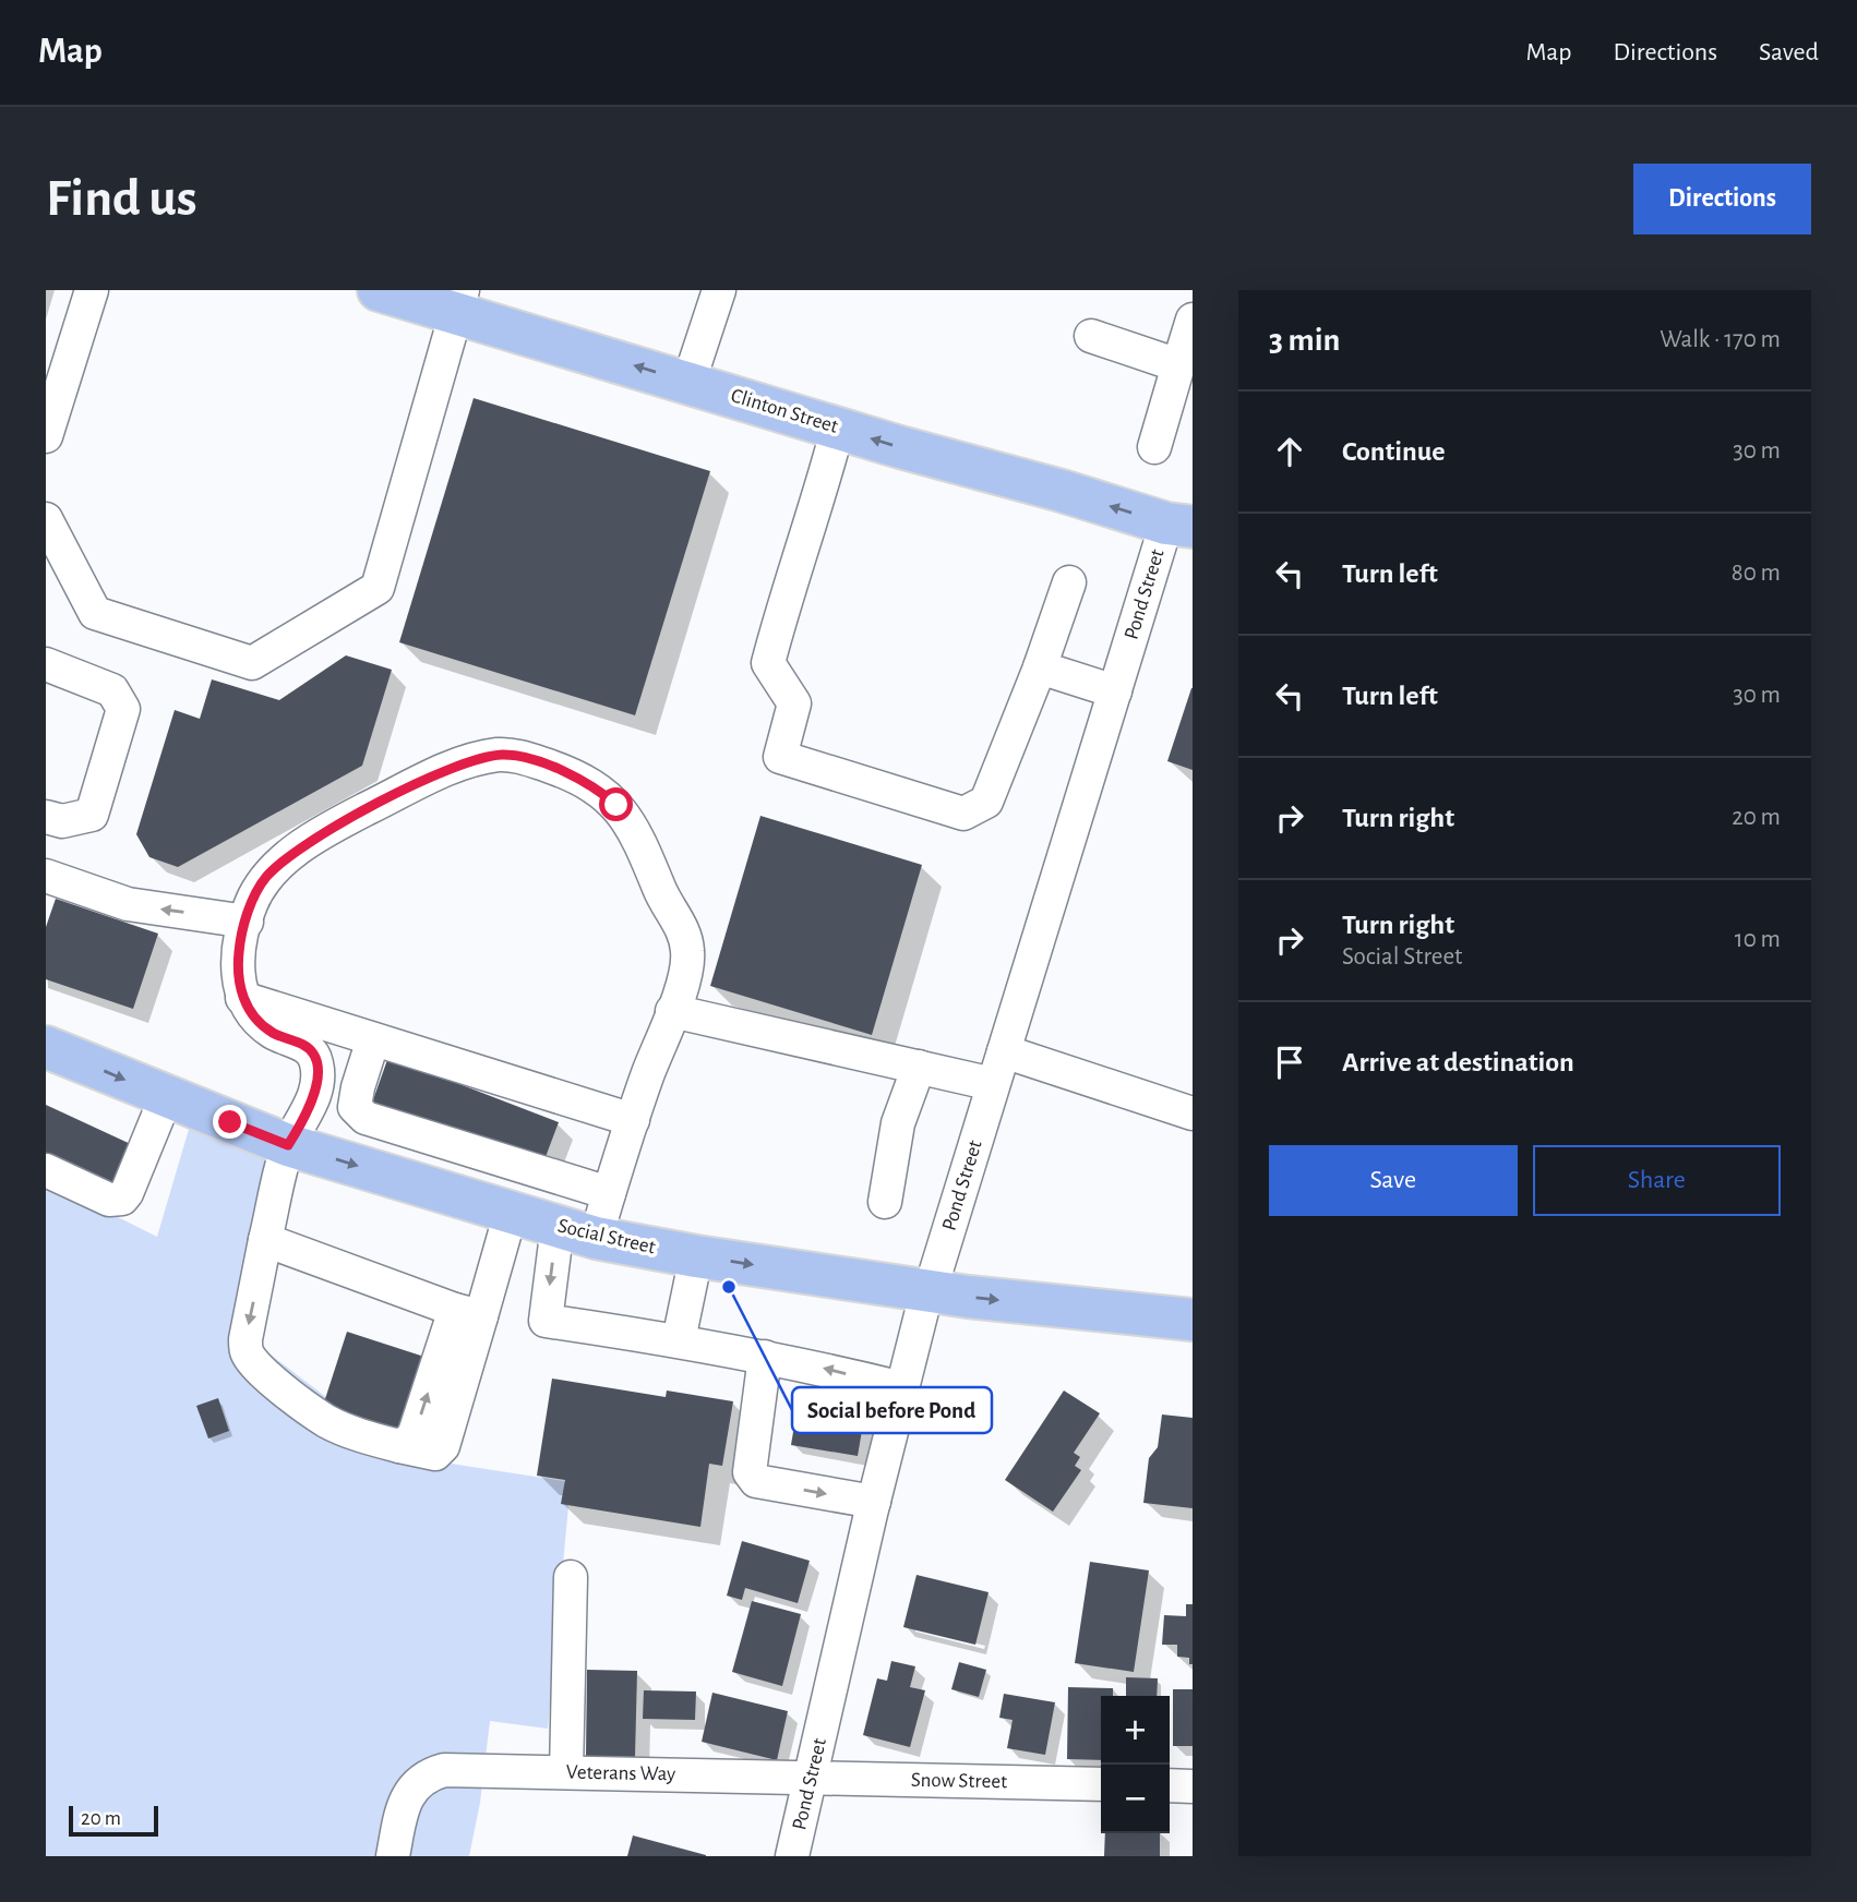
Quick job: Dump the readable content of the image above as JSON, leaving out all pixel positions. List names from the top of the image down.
{
  "streets": {
    "main road": ["Clinton Street", "Social Street"],
    "street": ["Pond Street", "Veterans Way", "Snow Street"]
  },
  "crossings": [
    ["Clinton Street", "Pond Street"],
    ["Pond Street", "Social Street"],
    ["Pond Street", "Veterans Way"],
    ["Pond Street", "Snow Street"],
    ["Veterans Way", "Snow Street"]
  ],
  "one_way": ["Clinton Street", "Social Street"],
  "places": ["Social before Pond"],
  "scale_bar": "20 m",
  "page": {
    "header": "Map",
    "nav": ["Map", "Directions", "Saved"],
    "buttons": [
      "Directions",
      ["Save", "Share"]
    ],
    "title": "Find us",
    "heading": ["3 min", "Walk · 170 m"],
    "list": [
      ["Continue", "30 m"],
      ["Turn left", "80 m"],
      ["Turn left", "30 m"],
      ["Turn right", "20 m"],
      ["Turn right", "Social Street", "10 m"],
      "Arrive at destination"
    ],
    "map_buttons": ["+", "−"],
    "scale": "20 m"
  }
}
